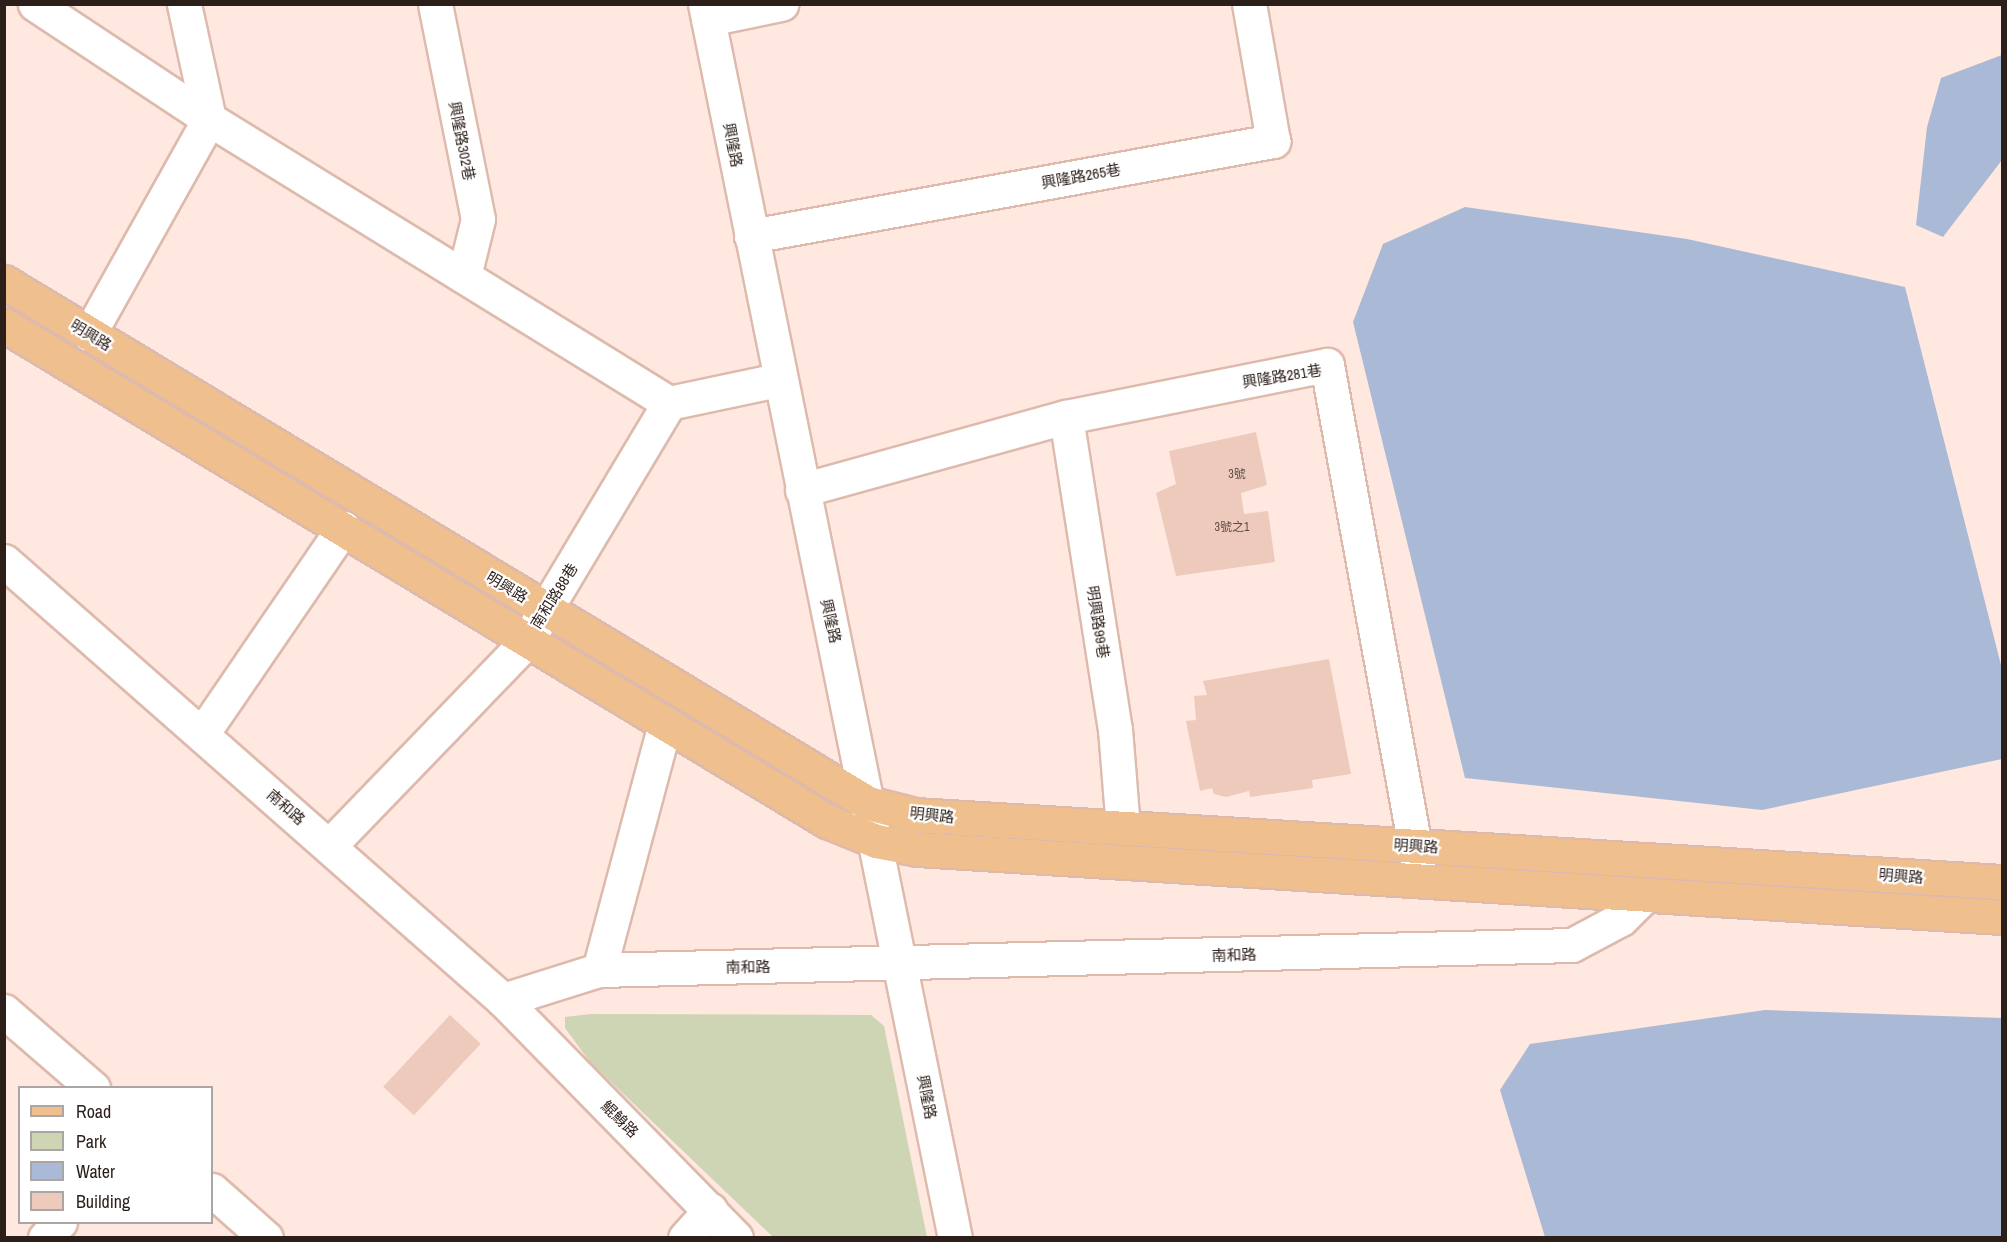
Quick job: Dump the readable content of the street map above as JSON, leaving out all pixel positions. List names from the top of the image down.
{
  "streets": {
    "main road": ["明興路"],
    "street": [
      "興隆路302巷",
      "興隆路",
      "興隆路265巷",
      "興隆路281巷",
      "南和路88巷",
      "明興路99巷",
      "南和路",
      "鯤鯓路"
    ]
  },
  "crossings": [
    ["興隆路", "興隆路265巷"],
    ["興隆路", "明興路"],
    ["興隆路", "興隆路281巷"],
    ["興隆路", "南和路"],
    ["明興路", "興隆路281巷"],
    ["明興路", "南和路88巷"],
    ["明興路", "明興路99巷"],
    ["興隆路281巷", "明興路99巷"],
    ["南和路88巷", "南和路"],
    ["南和路", "鯤鯓路"]
  ],
  "house_numbers": ["3號", "3號之1"],
  "legend": [
    "Road",
    "Park",
    "Water",
    "Building"
  ]
}
